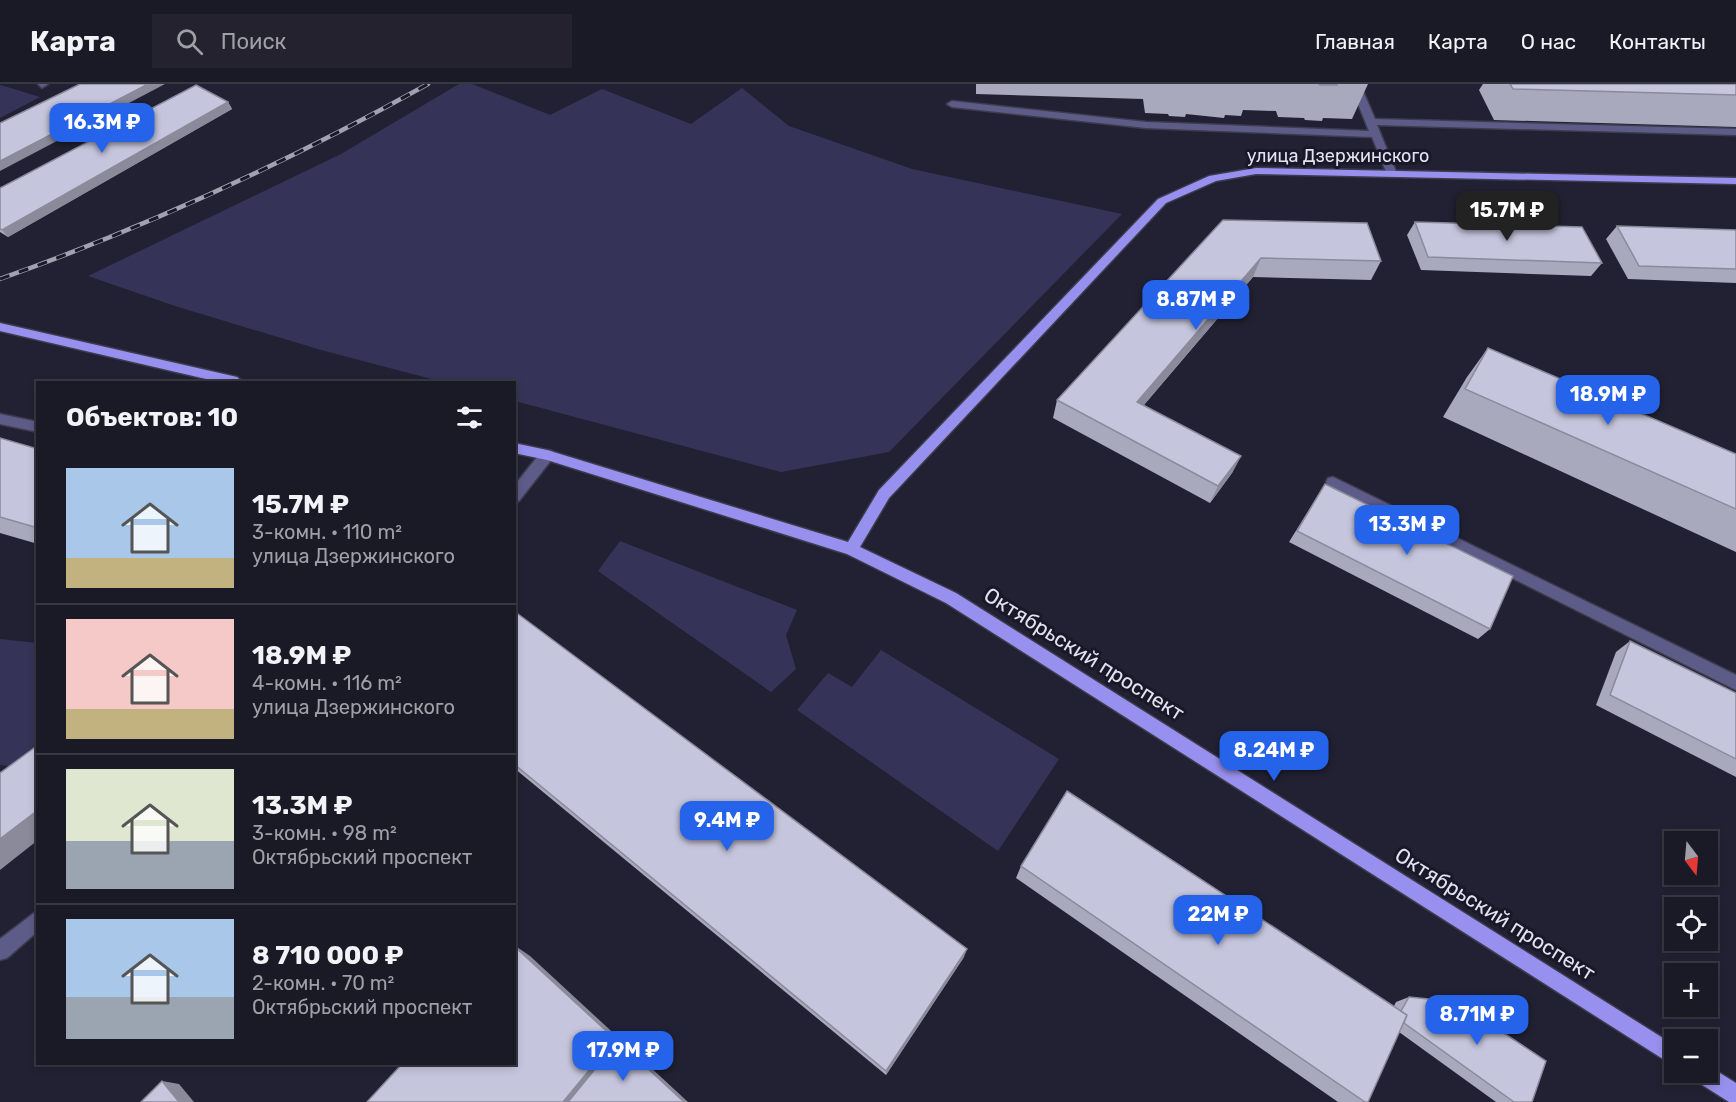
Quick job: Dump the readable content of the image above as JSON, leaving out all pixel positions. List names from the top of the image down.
{
  "streets": {
    "main road": ["улица Дзержинского", "Октябрьский проспект"]
  },
  "crossings": [
    ["улица Дзержинского", "Октябрьский проспект"]
  ],
  "north": "bottom",
  "page": {
    "header": "Карта",
    "search": "Поиск",
    "nav": [
      "Главная",
      "Карта",
      "О нас",
      "Контакты"
    ],
    "price": [
      "16.3M ₽",
      "15.7M ₽",
      "8.87M ₽",
      "18.9M ₽",
      "13.3M ₽",
      "8.24M ₽",
      "9.4M ₽",
      "22M ₽",
      "8.71M ₽",
      "17.9M ₽"
    ],
    "heading": "Объектов: 10",
    "list": [
      {
        "name": "15.7M ₽",
        "note": "3-комн. · 110 m² · улица Дзержинского"
      },
      {
        "name": "18.9M ₽",
        "note": "4-комн. · 116 m² · улица Дзержинского"
      },
      {
        "name": "13.3M ₽",
        "note": "3-комн. · 98 m² · Октябрьский проспект"
      },
      {
        "name": "8 710 000 ₽",
        "note": "2-комн. · 70 m² · Октябрьский проспект"
      }
    ],
    "map_buttons": ["+", "−"]
  }
}
